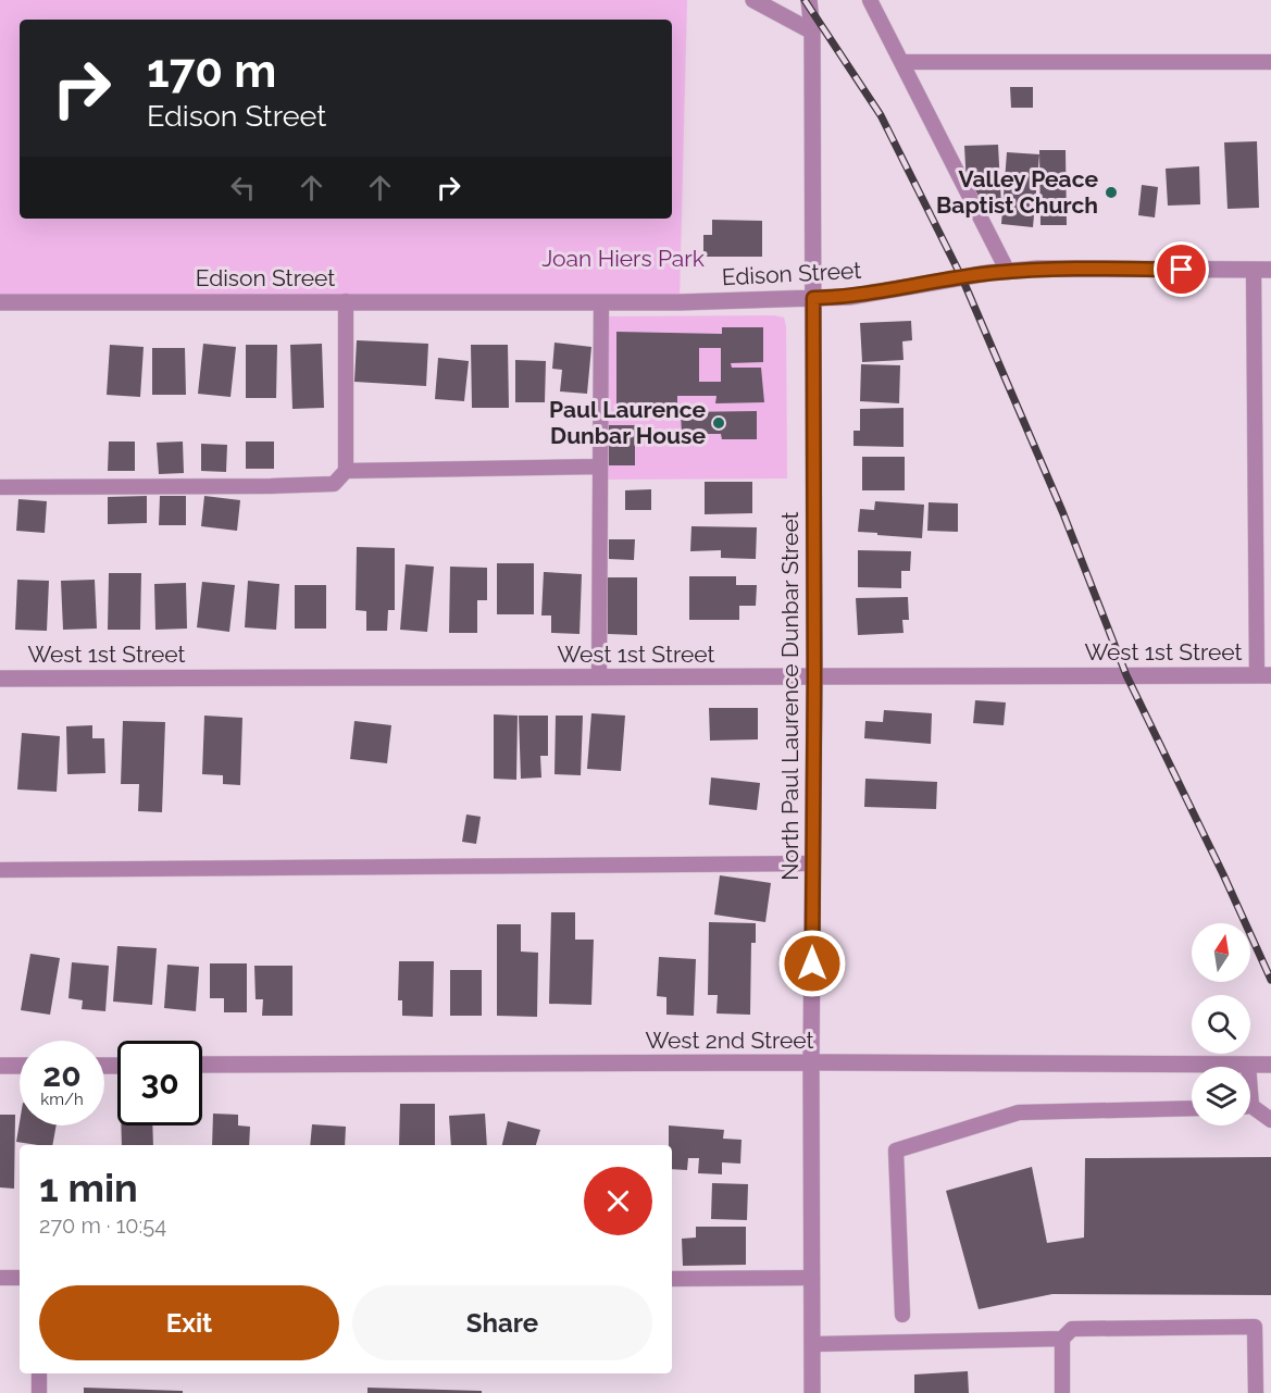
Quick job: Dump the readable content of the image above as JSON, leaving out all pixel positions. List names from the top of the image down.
{
  "streets": {
    "street": [
      "Edison Street",
      "West 1st Street",
      "North Paul Laurence Dunbar Street",
      "West 2nd Street"
    ]
  },
  "crossings": [
    ["Edison Street", "North Paul Laurence Dunbar Street"],
    ["West 1st Street", "North Paul Laurence Dunbar Street"],
    ["North Paul Laurence Dunbar Street", "West 2nd Street"]
  ],
  "parks": ["Joan Hiers Park"],
  "places": ["Valley Peace Baptist Church", "Paul Laurence Dunbar House"],
  "north": "top",
  "page": {
    "turn": ["170 m", "Edison Street"],
    "speed": "20 km/h",
    "limit": "30",
    "heading": ["1 min", "270 m · 10:54"],
    "buttons": ["Exit", "Share"]
  }
}
